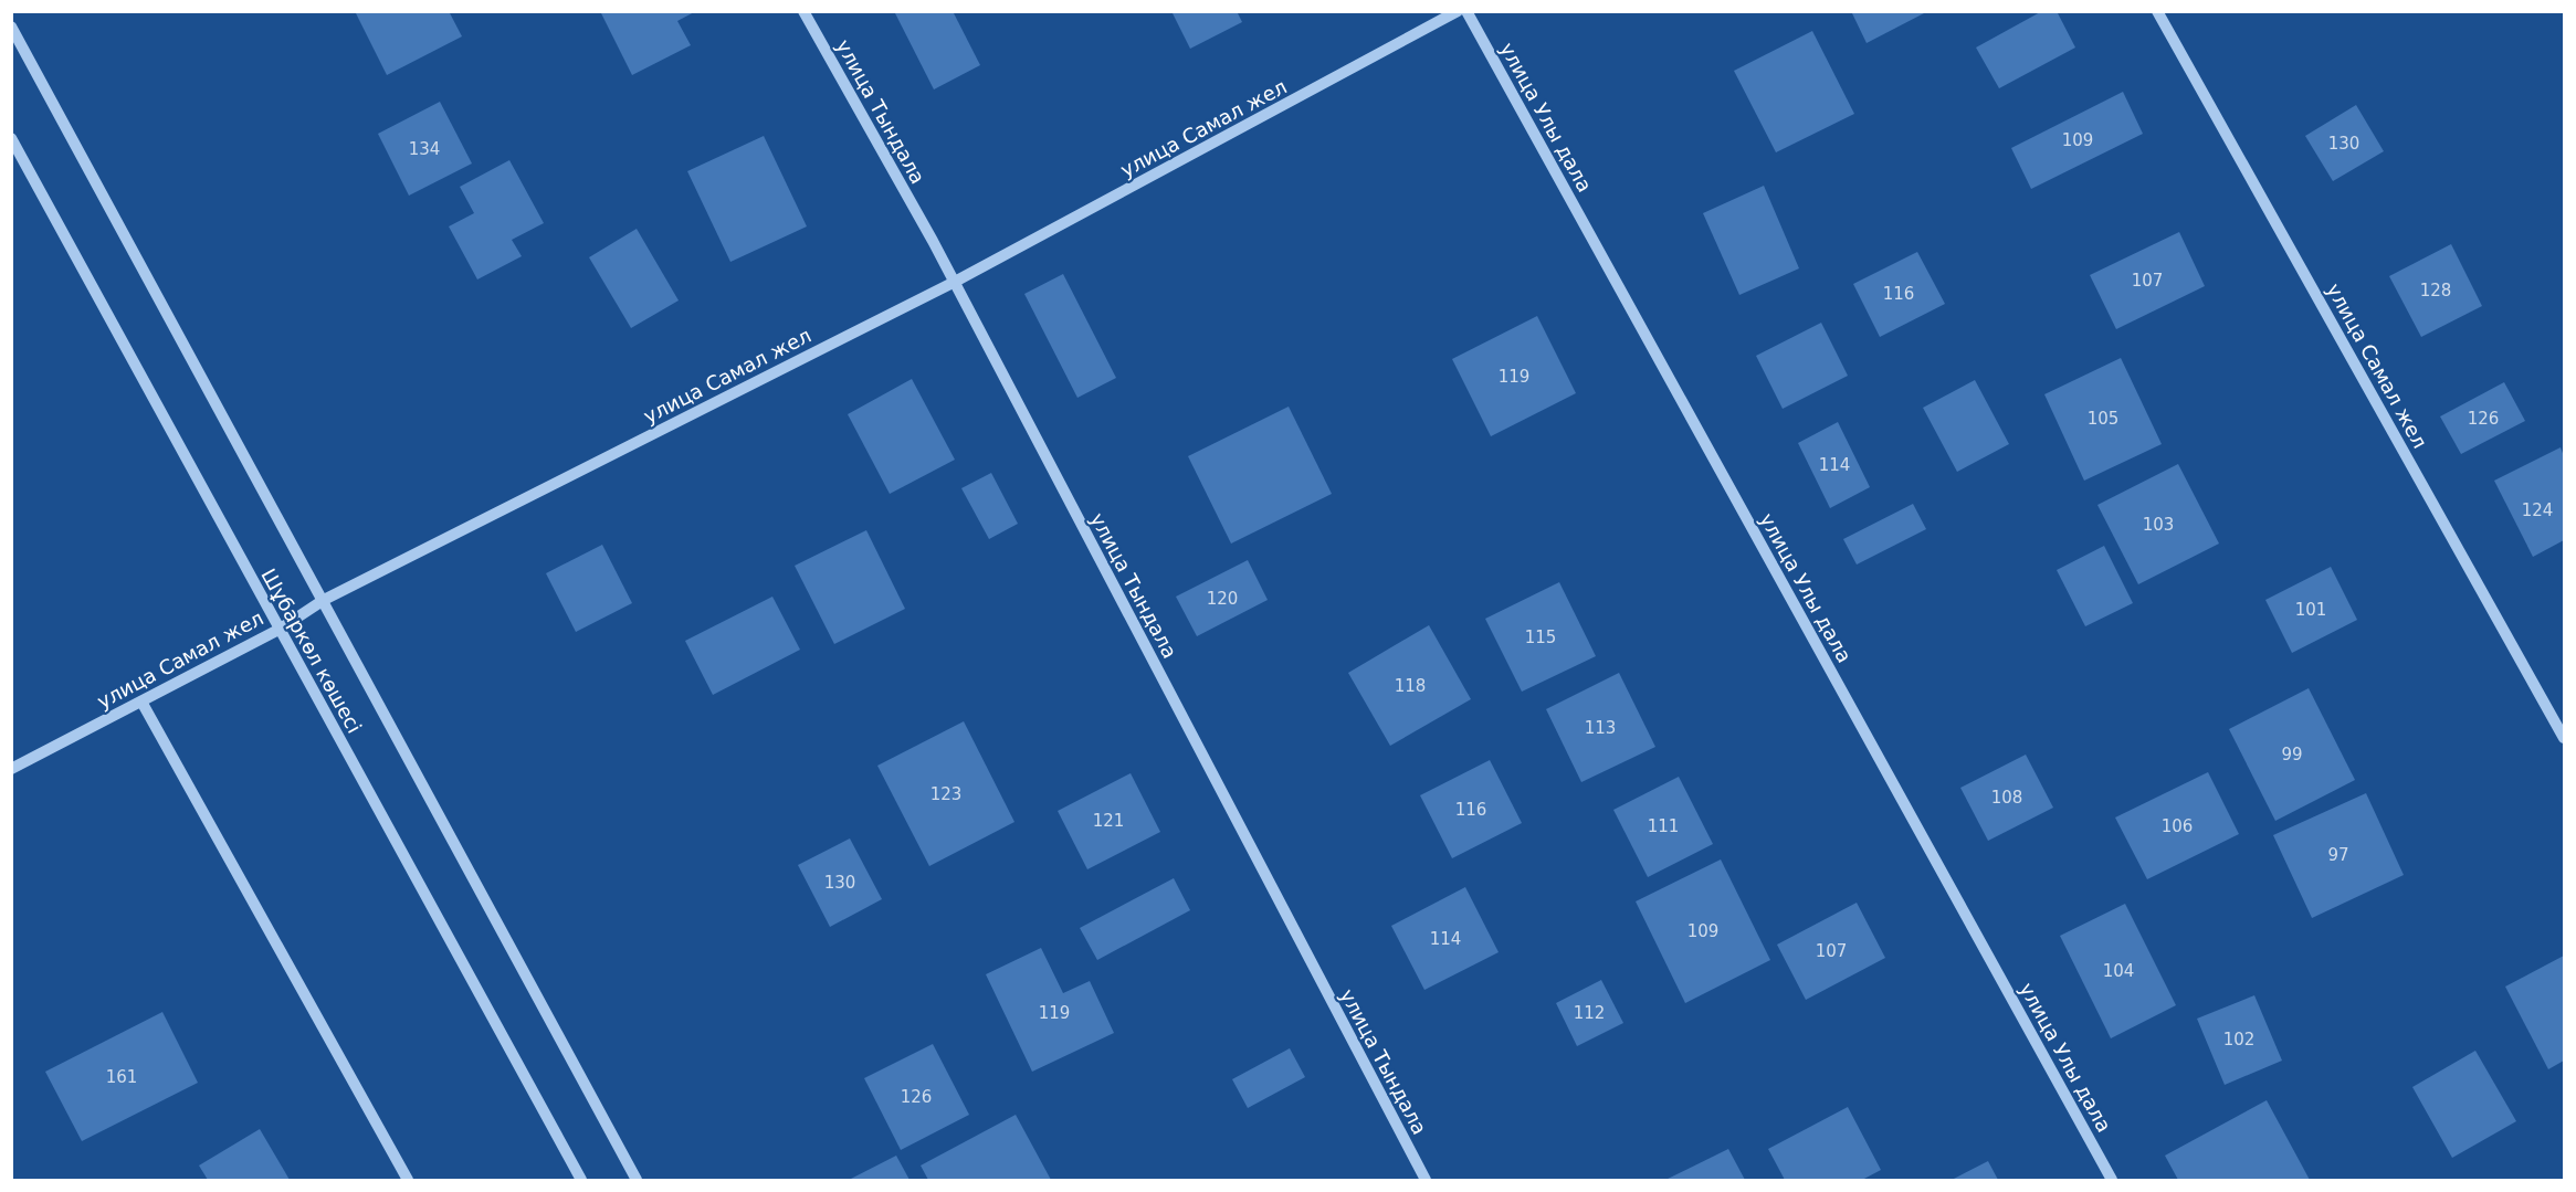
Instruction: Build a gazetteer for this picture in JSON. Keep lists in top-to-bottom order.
{
  "streets": {
    "street": [
      "улица Тындала",
      "улица Улы дала",
      "улица Самал жел",
      "Шұбаркөл көшесі"
    ]
  },
  "crossings": [
    ["улица Тындала", "улица Самал жел"],
    ["улица Самал жел", "Шұбаркөл көшесі"]
  ],
  "house_numbers": [
    "109",
    "130",
    "134",
    "107",
    "128",
    "116",
    "119",
    "105",
    "126",
    "114",
    "124",
    "103",
    "120",
    "101",
    "115",
    "118",
    "113",
    "99",
    "123",
    "108",
    "116",
    "121",
    "111",
    "106",
    "97",
    "130",
    "109",
    "114",
    "107",
    "104",
    "119",
    "112",
    "102",
    "161",
    "126"
  ]
}
